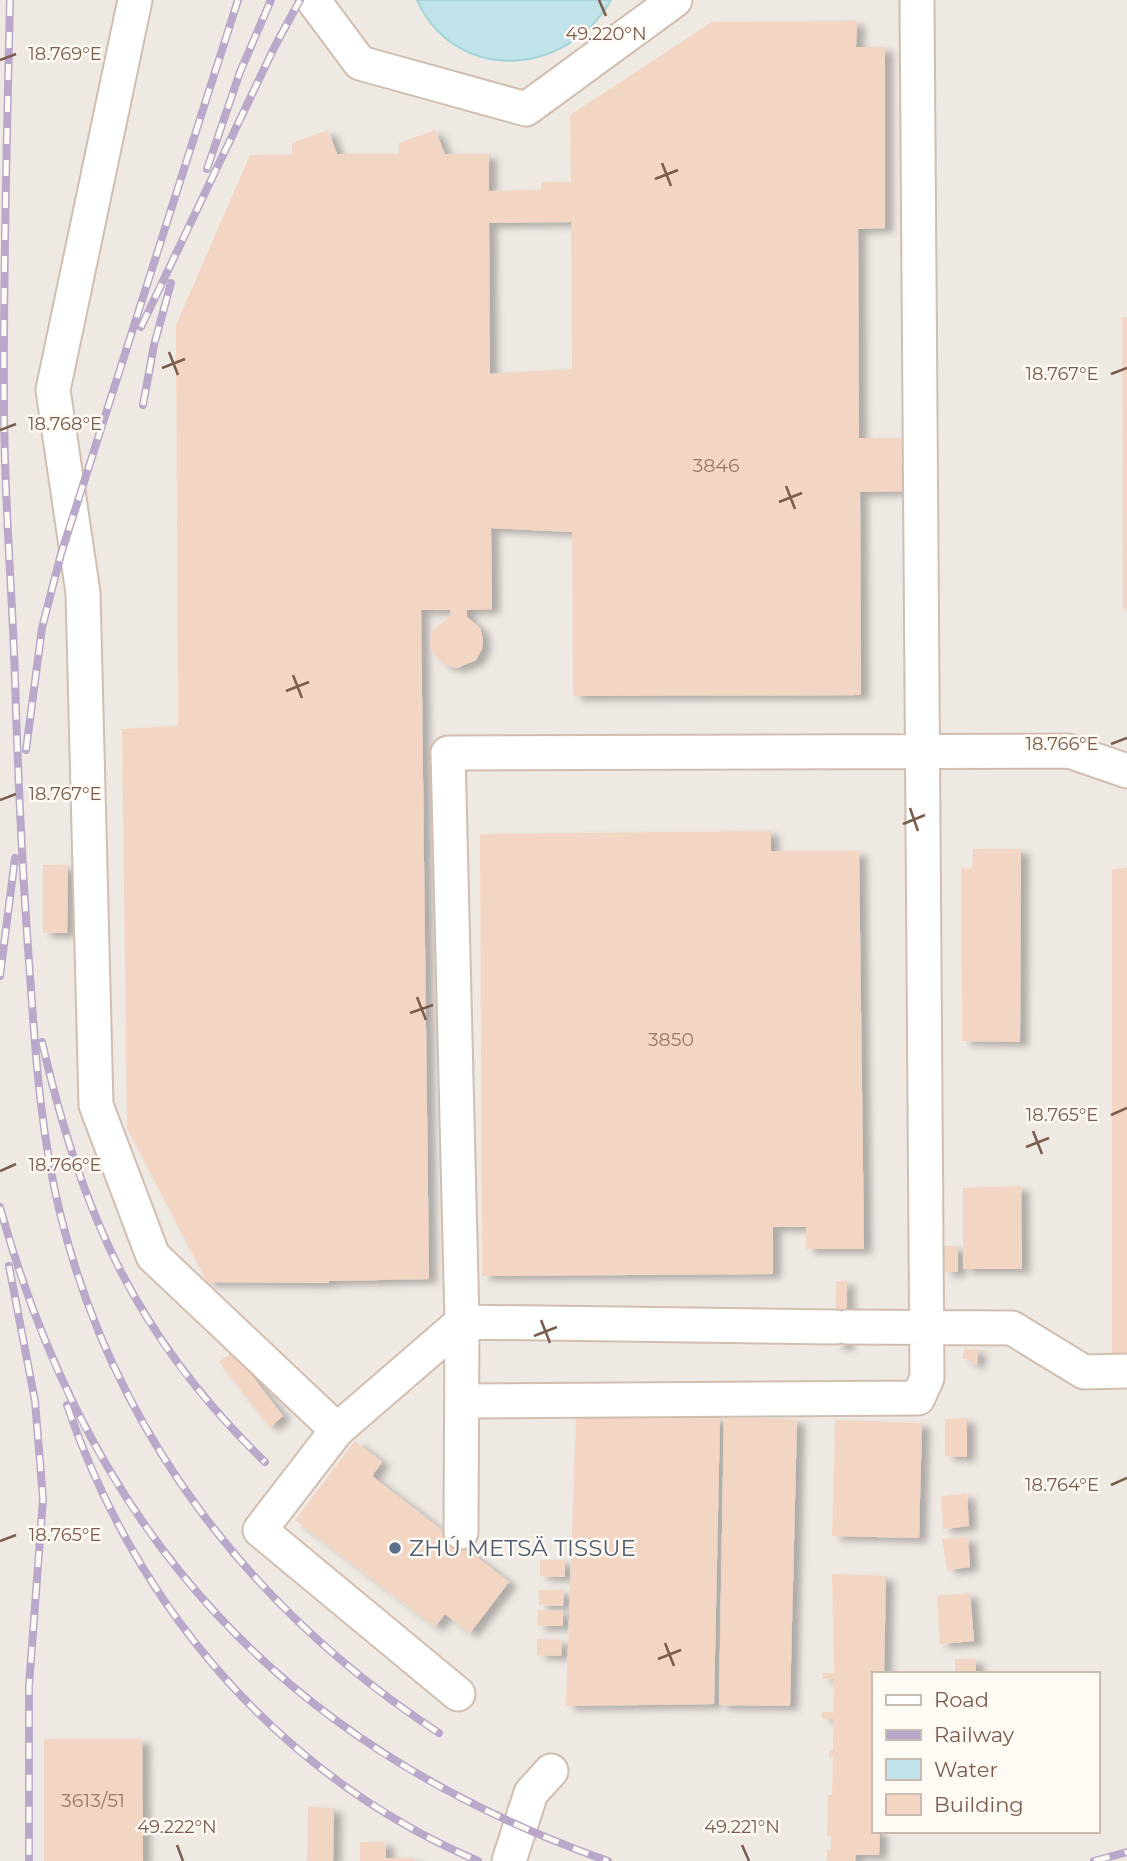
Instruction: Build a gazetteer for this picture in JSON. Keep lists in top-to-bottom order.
{
  "places": ["ZHÚ METSÄ TISSUE"],
  "house_numbers": ["3846", "3850", "3613/51"],
  "legend": [
    "Road",
    "Railway",
    "Water",
    "Building"
  ],
  "coordinates": [
    "49.220°N",
    "18.769°E",
    "18.767°E",
    "18.768°E",
    "18.766°E",
    "18.765°E",
    "18.764°E",
    "49.222°N",
    "49.221°N"
  ]
}
